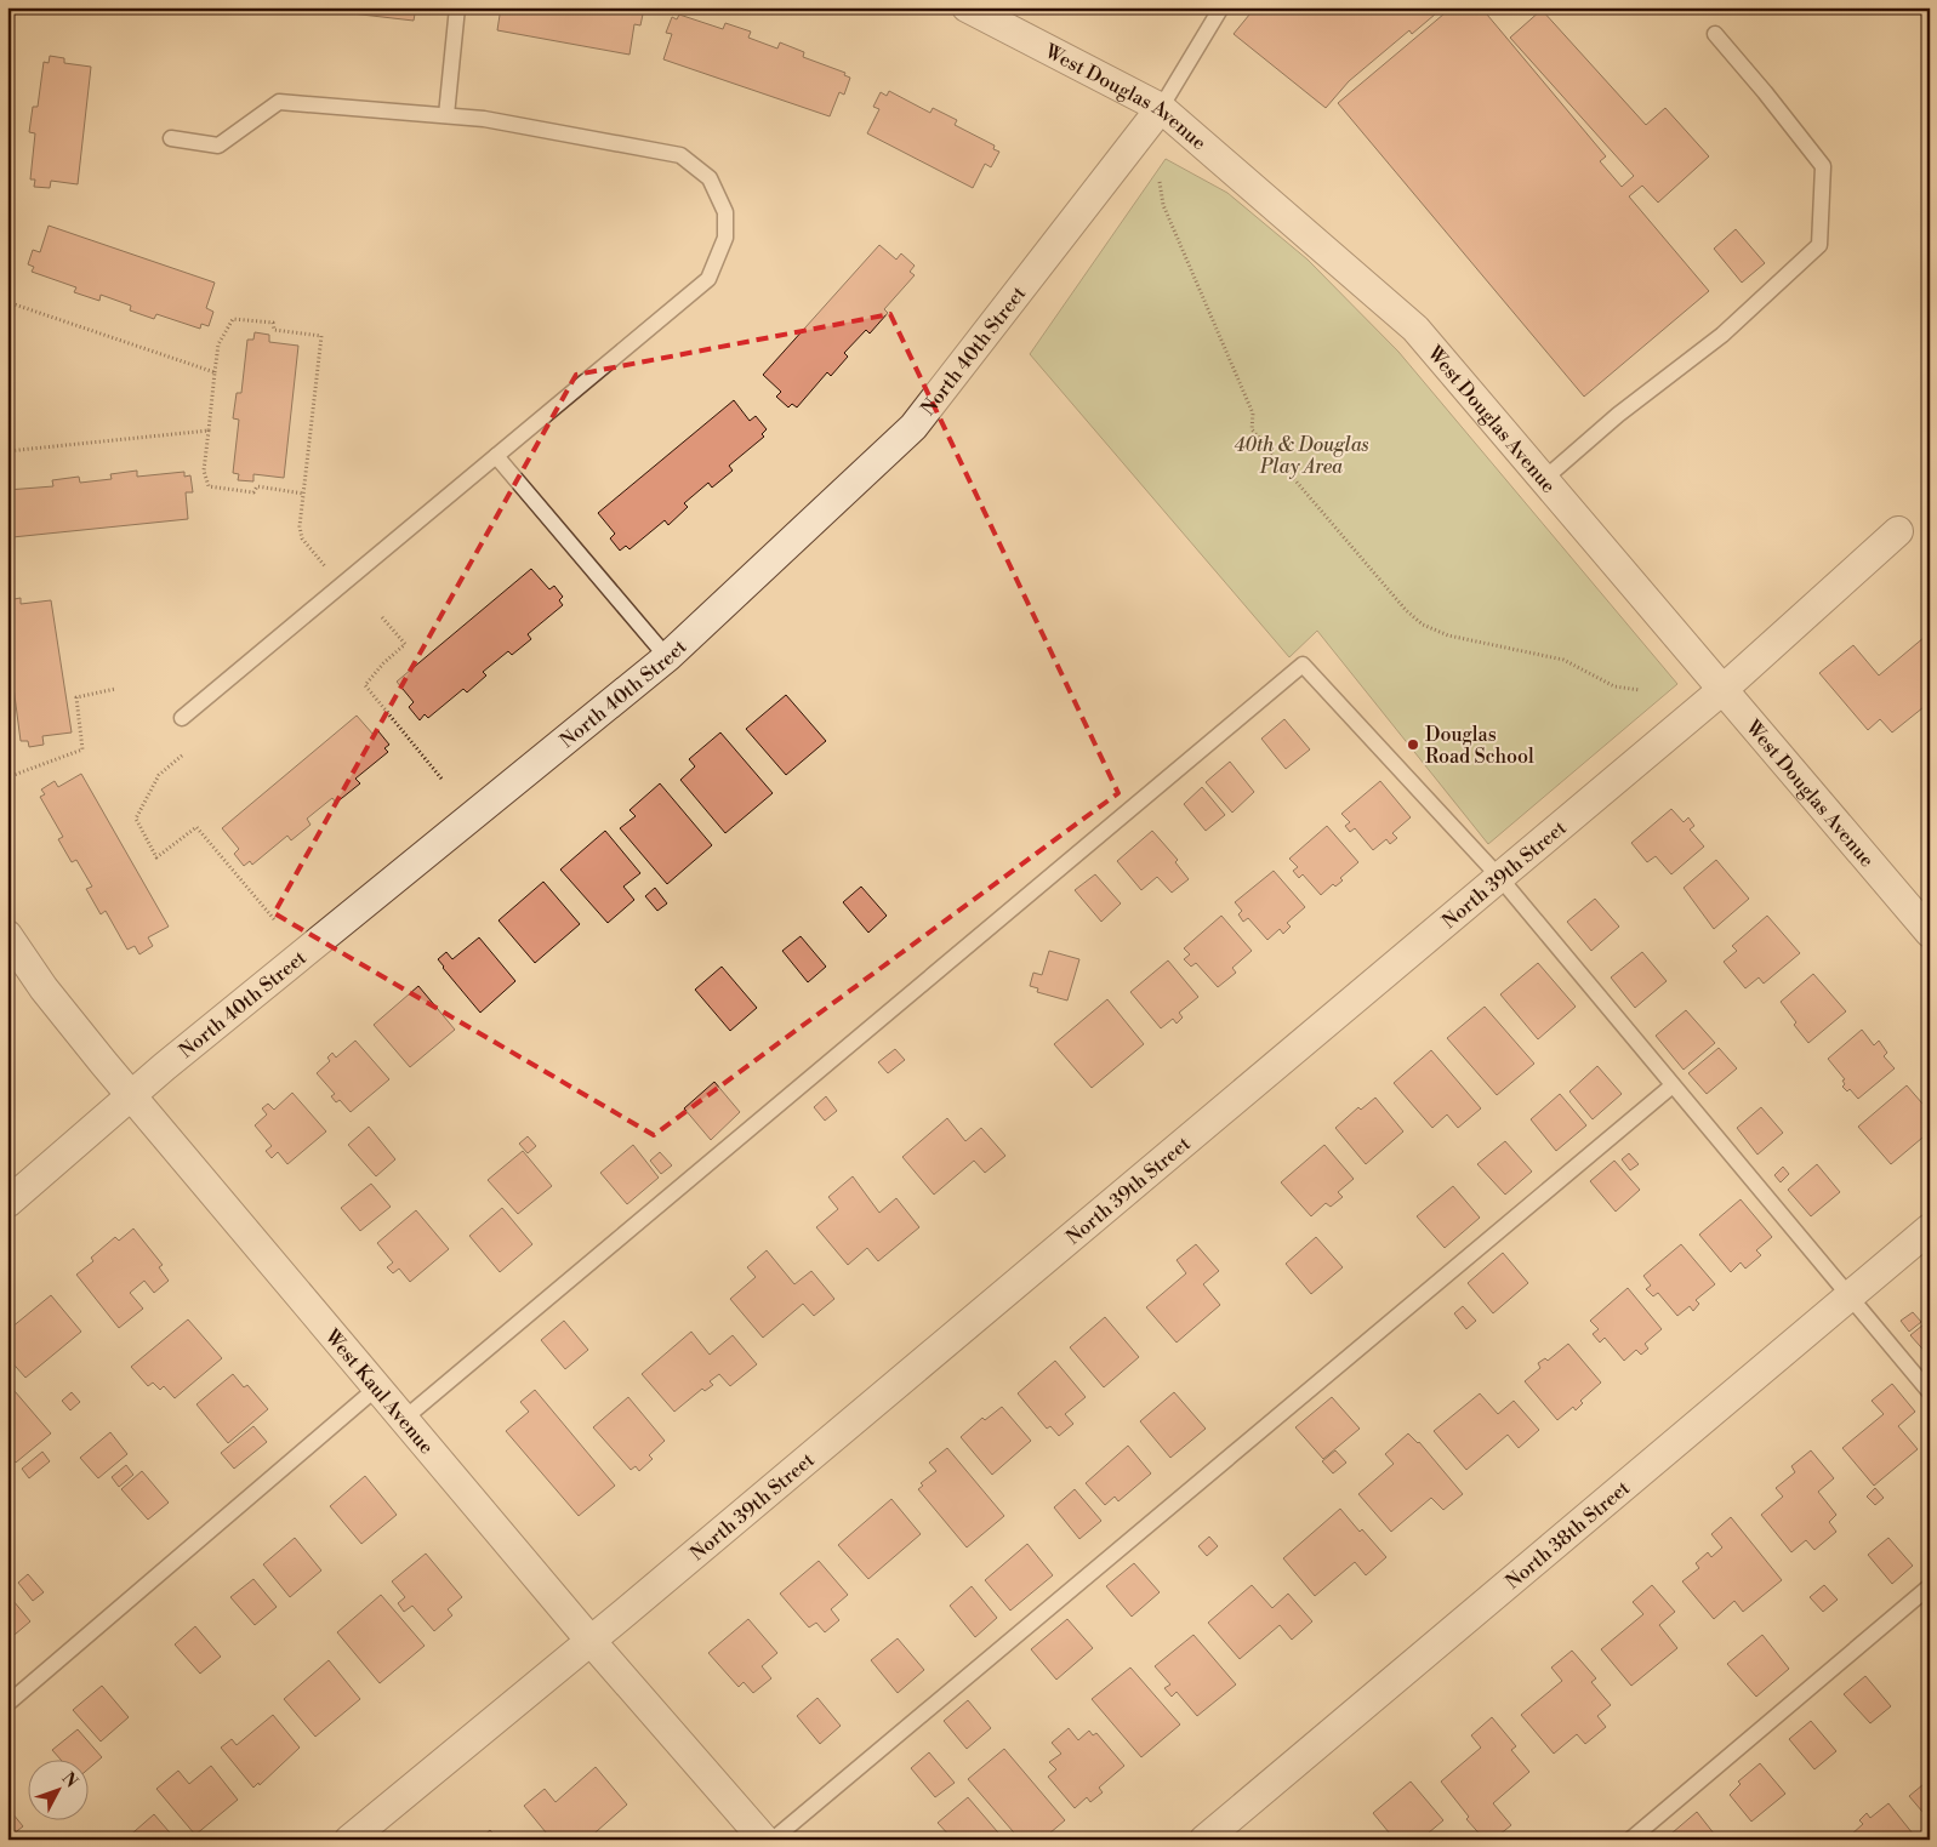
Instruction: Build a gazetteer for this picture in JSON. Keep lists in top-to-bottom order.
{
  "streets": {
    "street": [
      "West Douglas Avenue",
      "North 40th Street",
      "North 39th Street",
      "West Kaul Avenue",
      "North 38th Street"
    ]
  },
  "crossings": [
    ["West Douglas Avenue", "North 40th Street"],
    ["West Douglas Avenue", "North 39th Street"],
    ["North 40th Street", "West Kaul Avenue"],
    ["North 39th Street", "West Kaul Avenue"]
  ],
  "parks": ["40th & Douglas Play Area"],
  "places": ["Douglas Road School"],
  "north": "top right"
}
